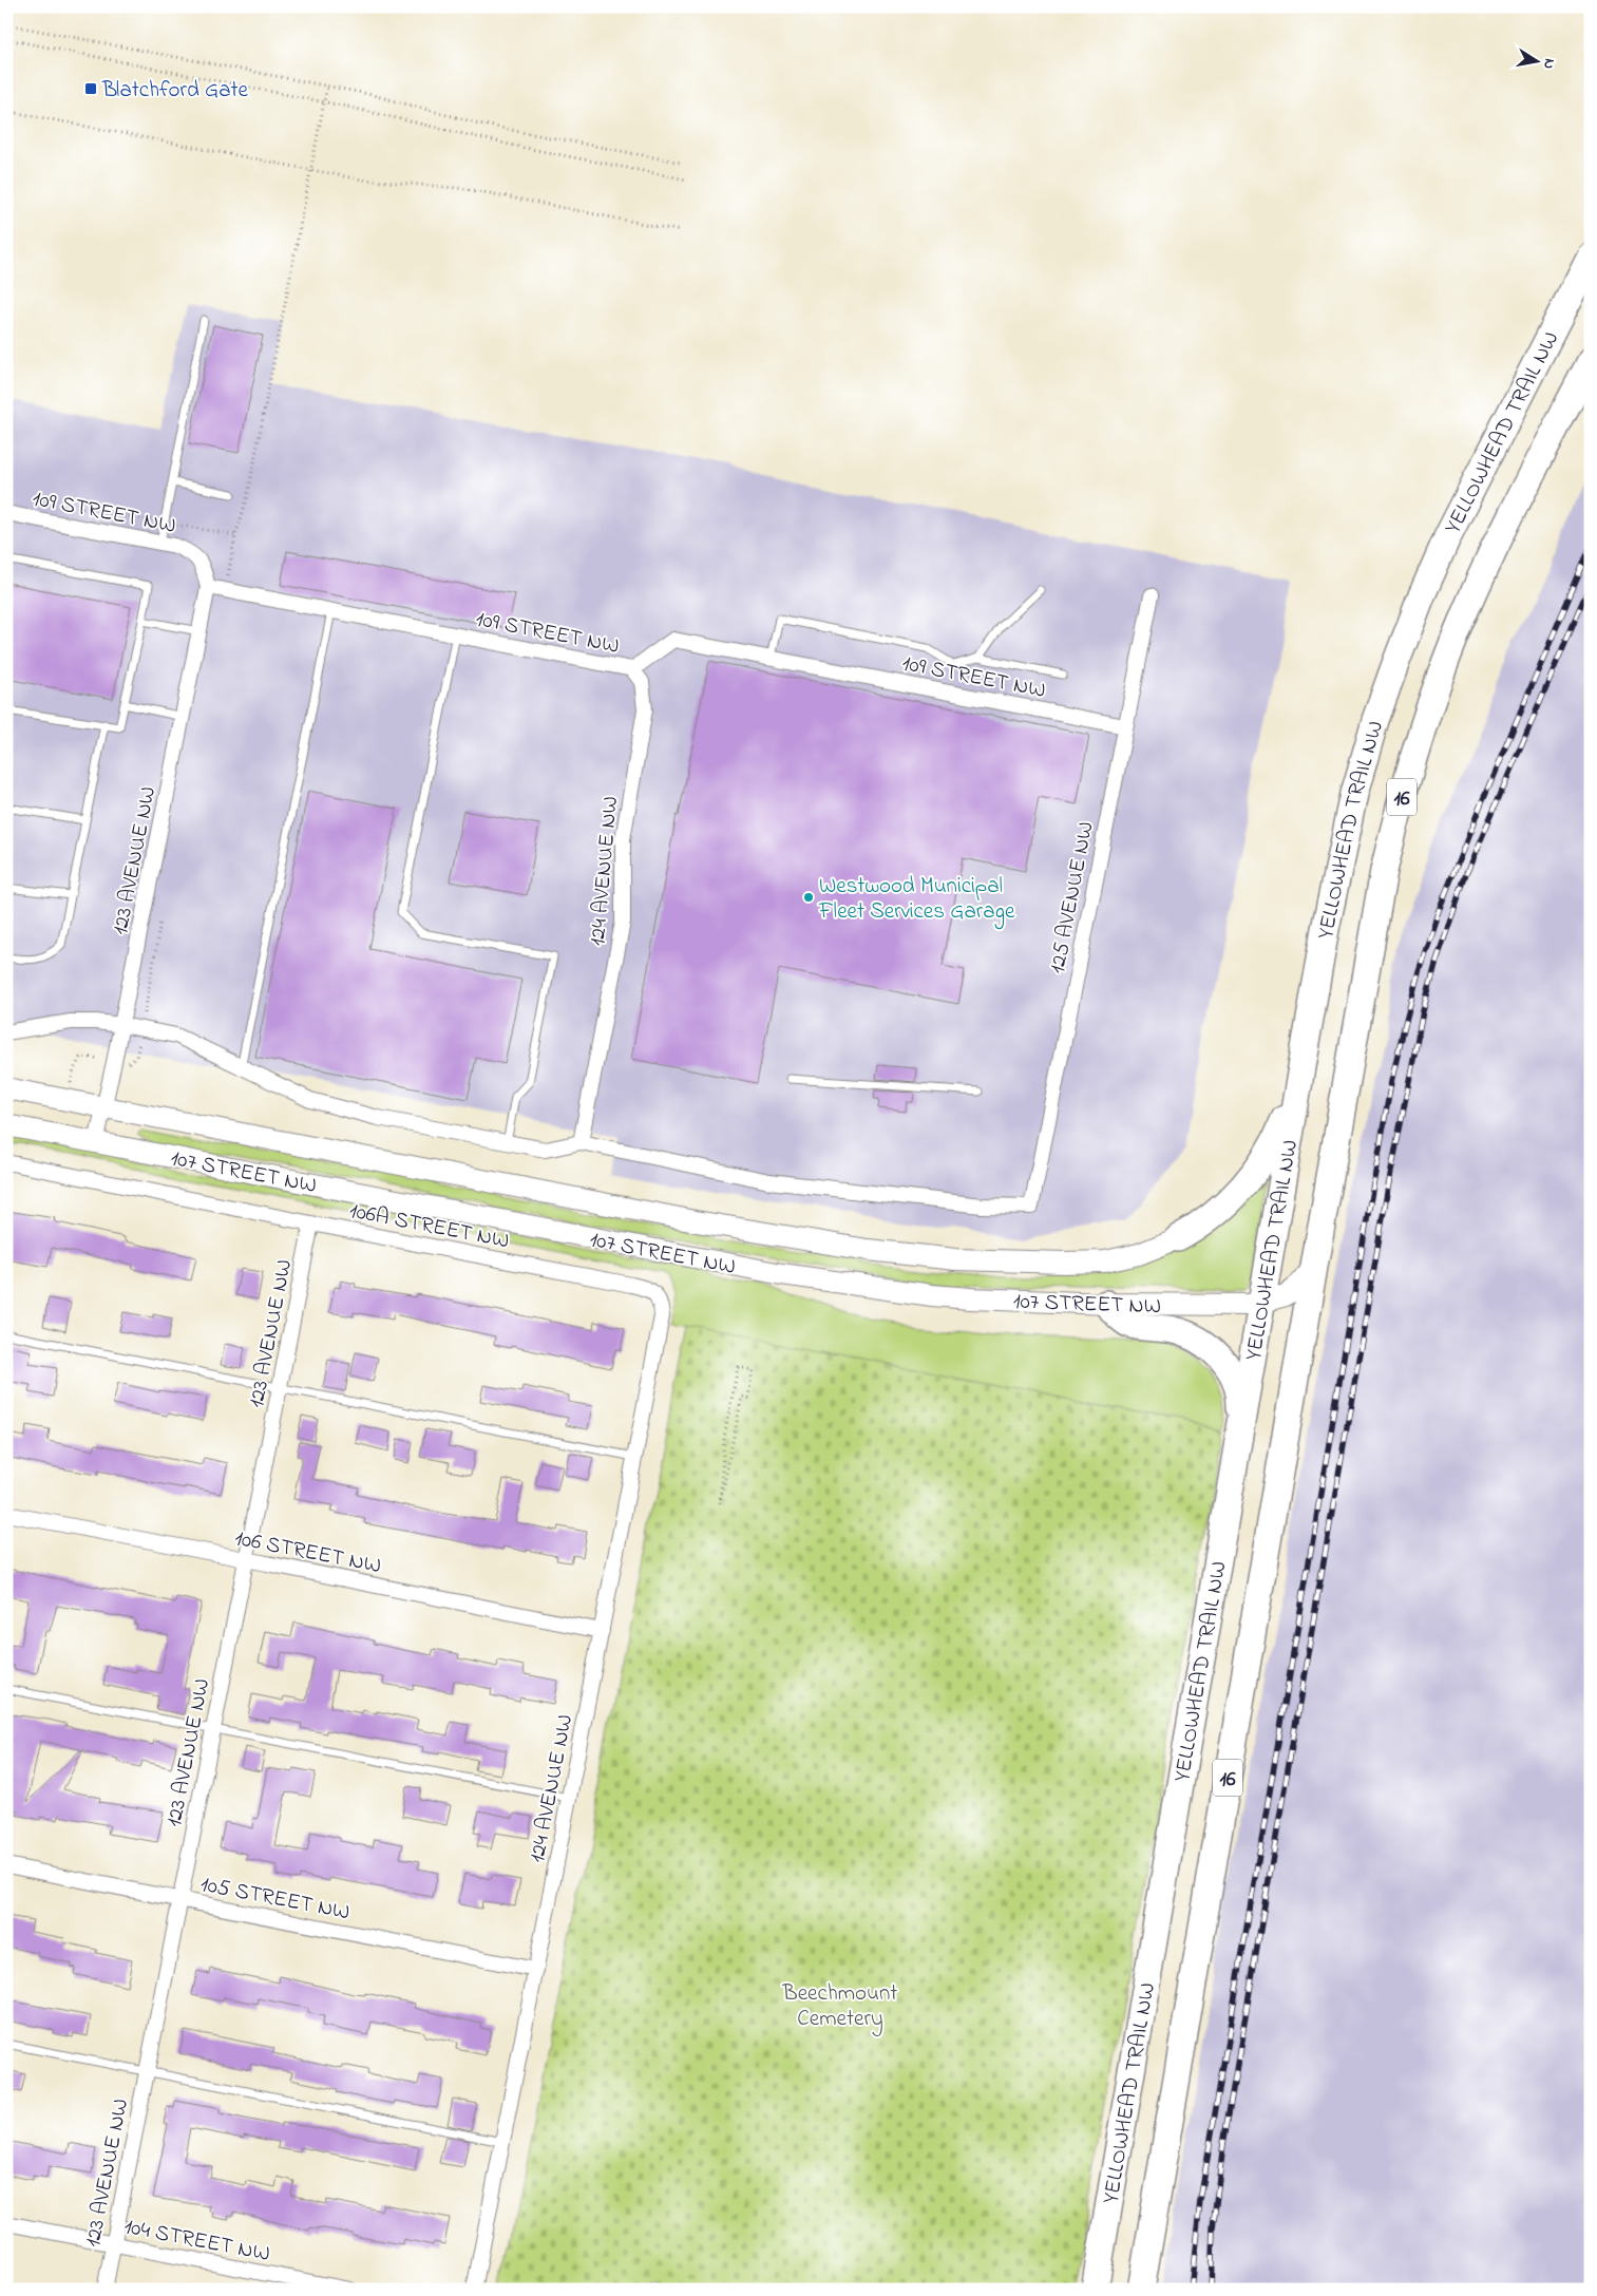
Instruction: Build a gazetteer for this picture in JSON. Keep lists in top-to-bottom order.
{
  "streets": {
    "highway": ["YELLOWHEAD TRAIL NW", "16"],
    "main road": ["107 STREET NW"],
    "street": [
      "109 STREET NW",
      "123 AVENUE NW",
      "124 AVENUE NW",
      "125 AVENUE NW",
      "106A STREET NW",
      "106 STREET NW",
      "105 STREET NW",
      "104 STREET NW"
    ]
  },
  "crossings": [
    ["YELLOWHEAD TRAIL NW", "107 STREET NW"],
    ["109 STREET NW", "123 AVENUE NW"],
    ["109 STREET NW", "124 AVENUE NW"],
    ["109 STREET NW", "125 AVENUE NW"],
    ["123 AVENUE NW", "107 STREET NW"],
    ["123 AVENUE NW", "106A STREET NW"],
    ["123 AVENUE NW", "106 STREET NW"],
    ["123 AVENUE NW", "105 STREET NW"],
    ["123 AVENUE NW", "104 STREET NW"],
    ["124 AVENUE NW", "125 AVENUE NW"],
    ["124 AVENUE NW", "106A STREET NW"],
    ["124 AVENUE NW", "106 STREET NW"],
    ["124 AVENUE NW", "105 STREET NW"]
  ],
  "parks": ["Beechmount Cemetery"],
  "places": {
    "transit": ["Blatchford Gate"],
    "other": ["Westwood Municipal Fleet Services Garage"]
  },
  "north": "right"
}
